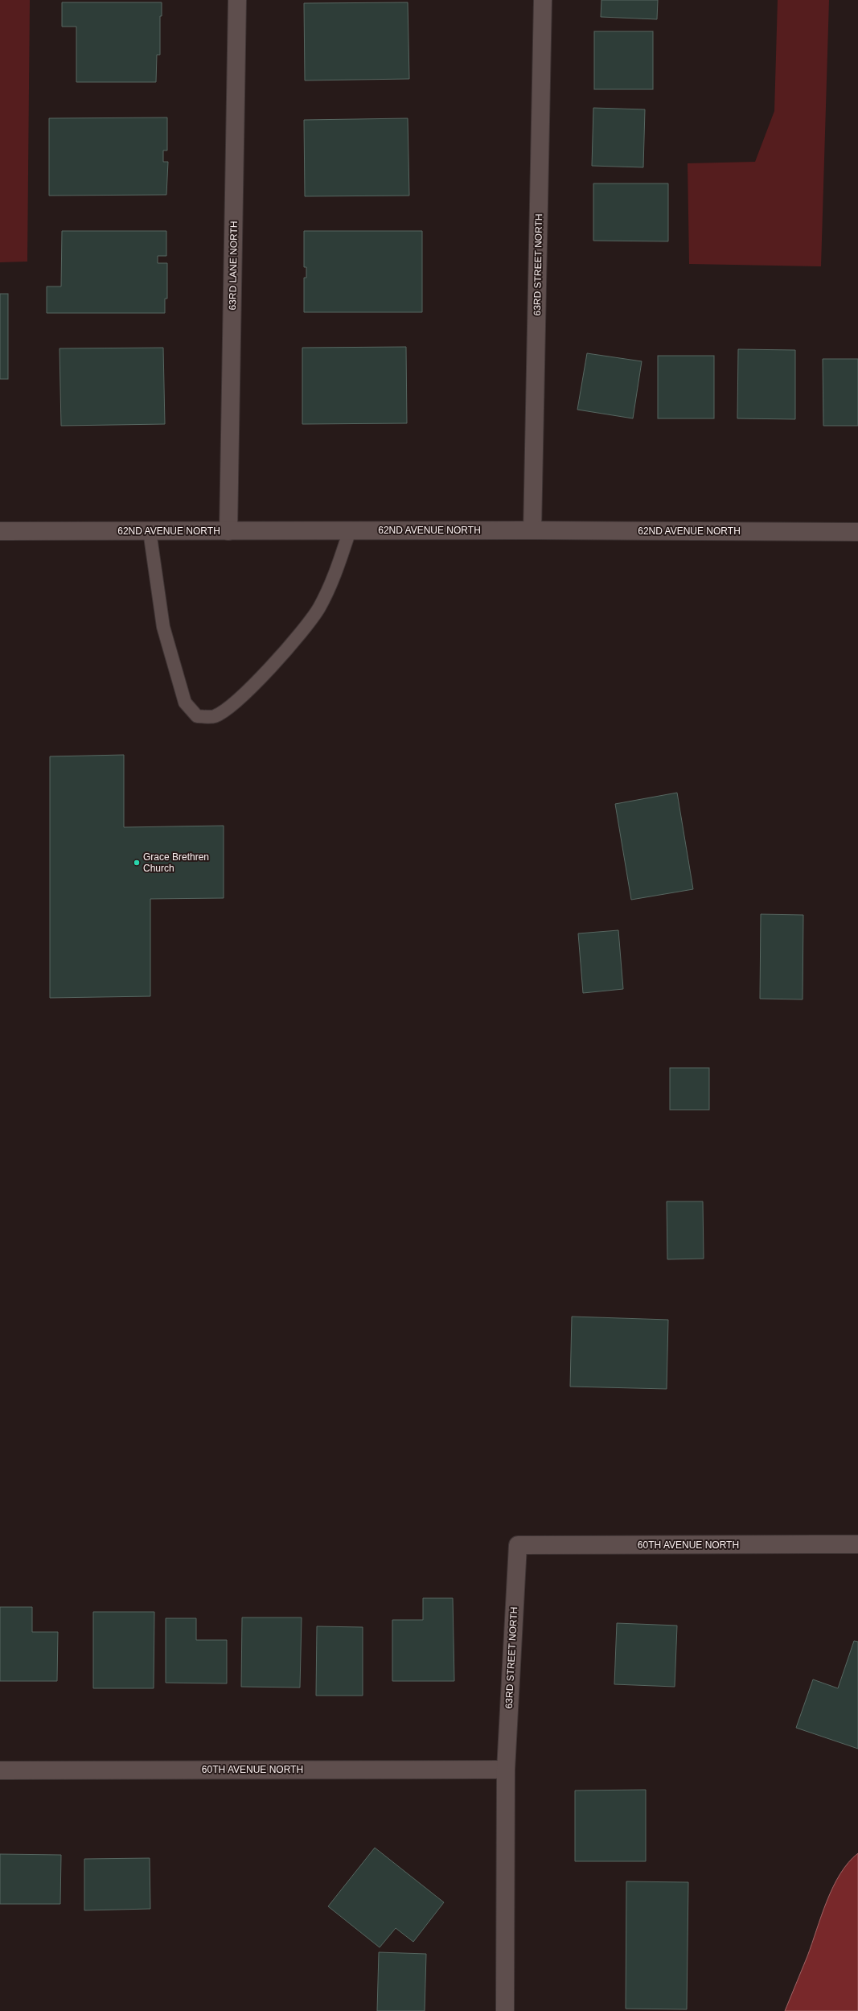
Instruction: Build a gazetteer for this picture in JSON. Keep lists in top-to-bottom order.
{
  "streets": {
    "street": [
      "63RD STREET NORTH",
      "63RD LANE NORTH",
      "62ND AVENUE NORTH",
      "60TH AVENUE NORTH"
    ]
  },
  "crossings": [
    ["63RD STREET NORTH", "62ND AVENUE NORTH"],
    ["63RD STREET NORTH", "60TH AVENUE NORTH"],
    ["63RD LANE NORTH", "62ND AVENUE NORTH"]
  ],
  "places": ["Grace Brethren Church"]
}
